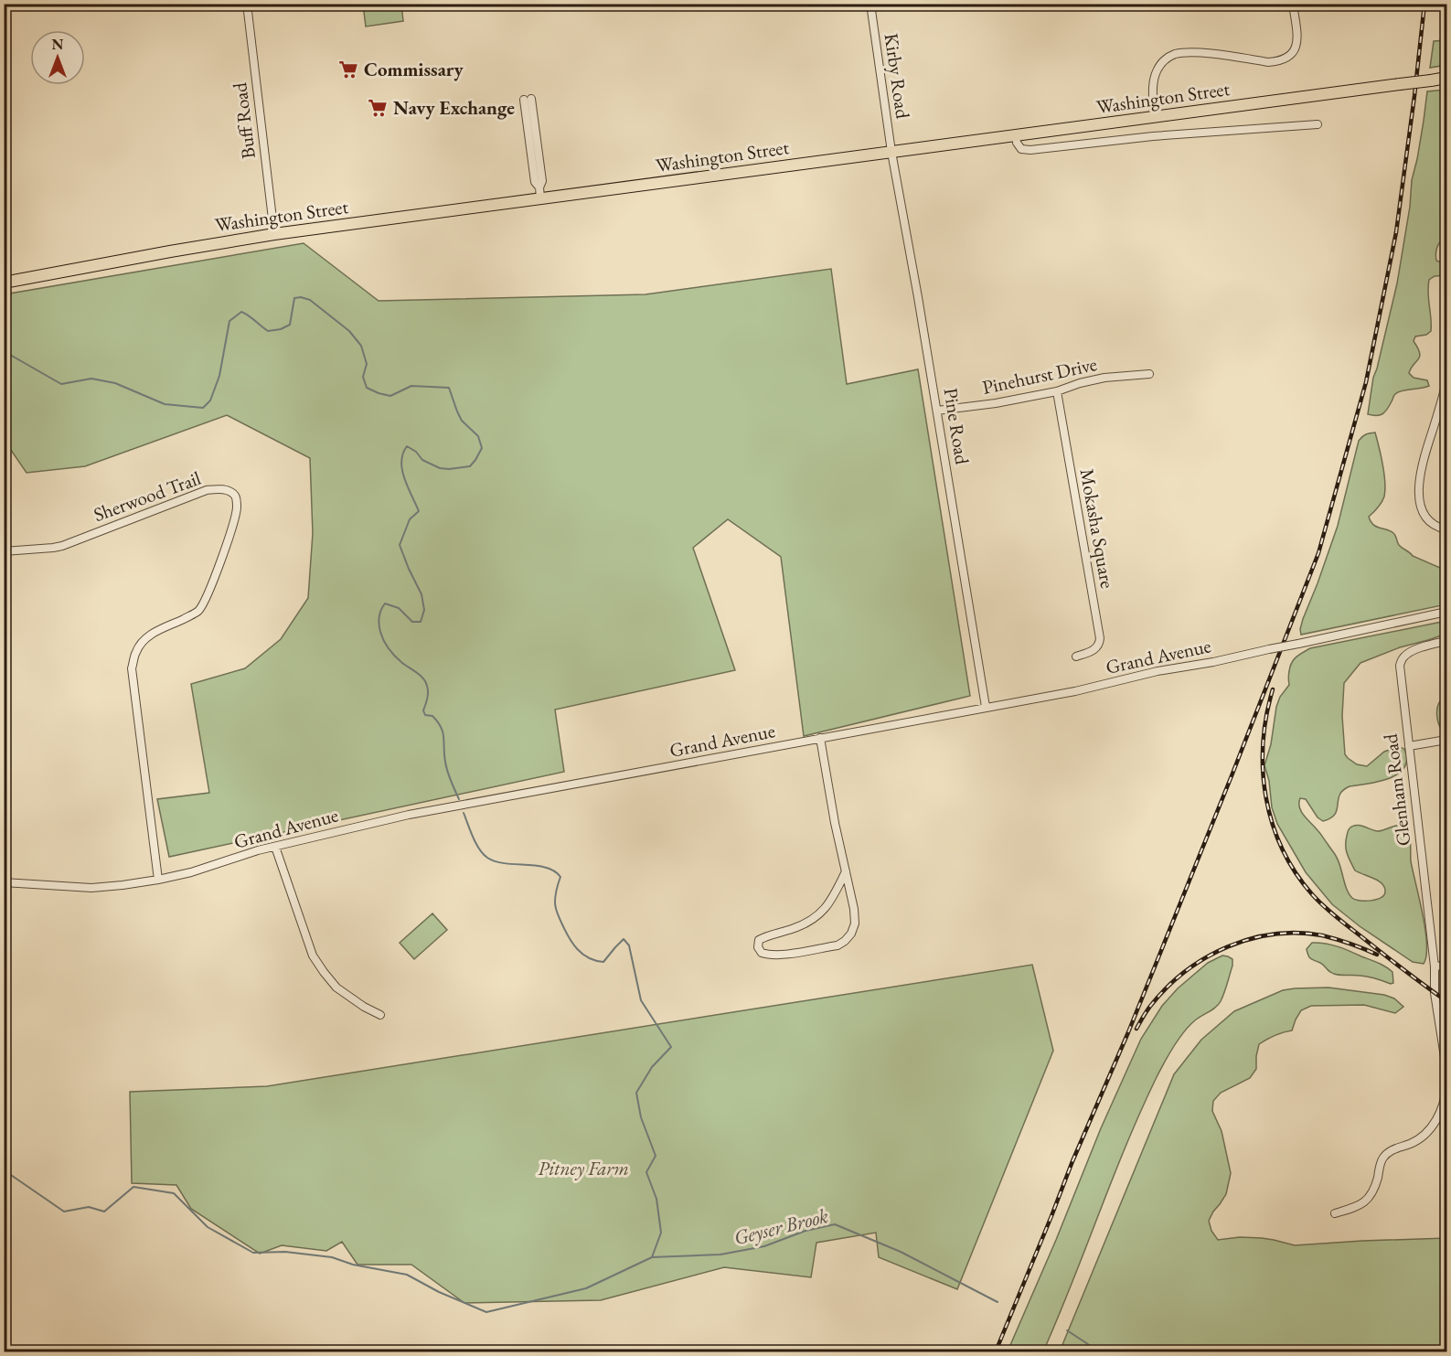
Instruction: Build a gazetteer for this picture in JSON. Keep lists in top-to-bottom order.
{
  "streets": {
    "highway": ["Washington Street"],
    "street": [
      "Kirby Road",
      "Buff Road",
      "Pinehurst Drive",
      "Pine Road",
      "Sherwood Trail",
      "Mokasha Square",
      "Grand Avenue",
      "Glenham Road"
    ]
  },
  "crossings": [
    ["Kirby Road", "Washington Street"],
    ["Kirby Road", "Pine Road"],
    ["Washington Street", "Buff Road"],
    ["Washington Street", "Pine Road"],
    ["Pinehurst Drive", "Pine Road"],
    ["Pinehurst Drive", "Mokasha Square"],
    ["Pine Road", "Grand Avenue"],
    ["Sherwood Trail", "Grand Avenue"]
  ],
  "water": ["Geyser Brook"],
  "parks": ["Pitney Farm"],
  "places": {
    "supermarket": ["Commissary", "Navy Exchange"]
  },
  "north": "top"
}
